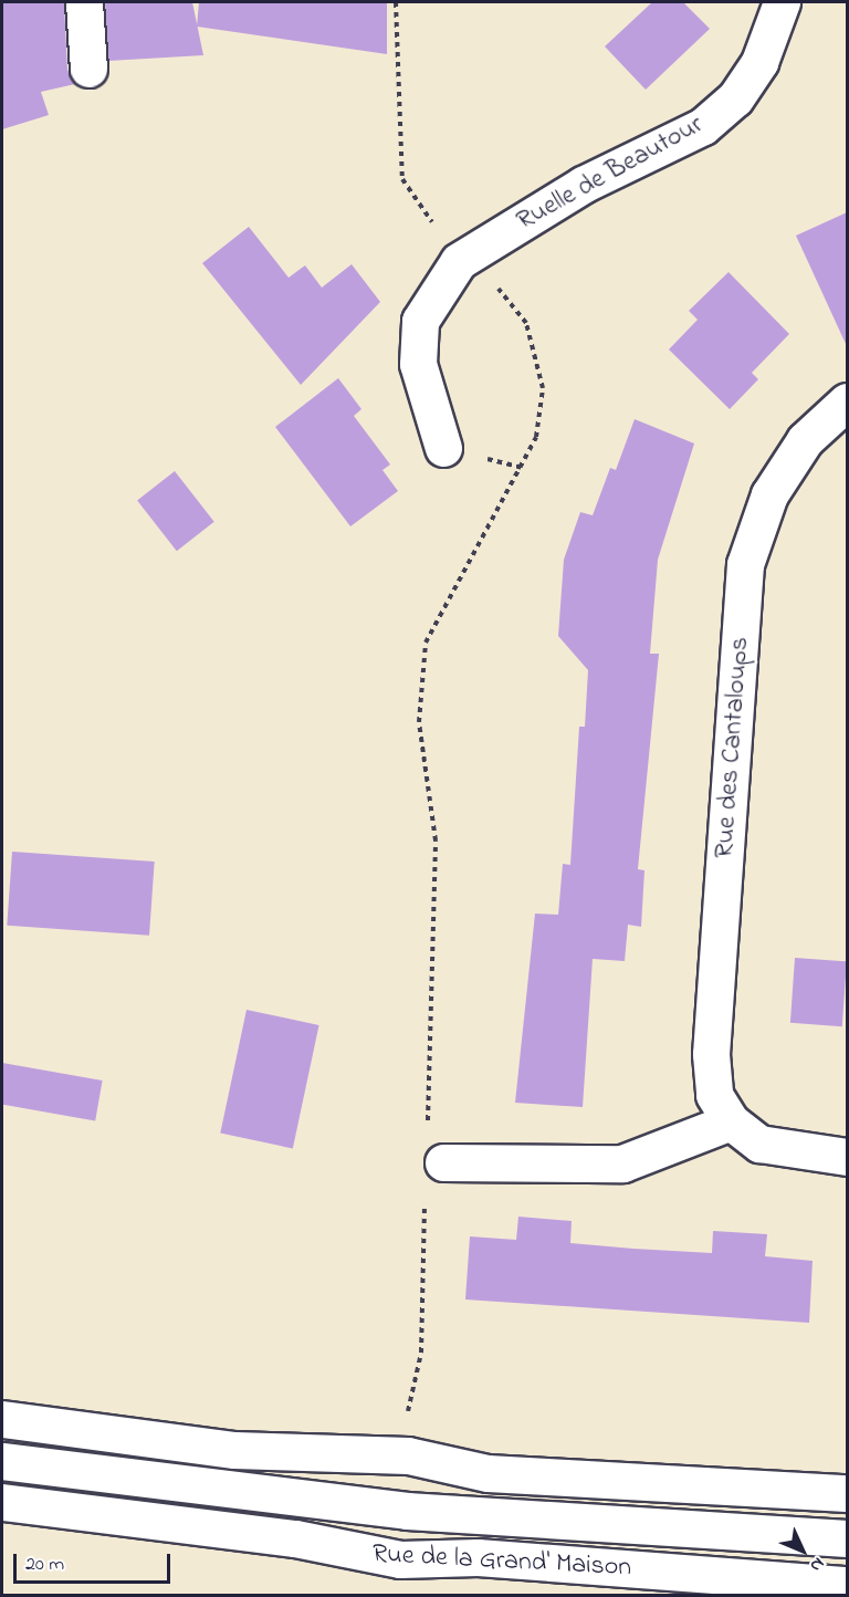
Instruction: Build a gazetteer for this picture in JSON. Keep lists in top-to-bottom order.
{
  "streets": {
    "main road": ["Ruelle de Beautour", "Rue des Cantaloups", "Rue de la Grand' Maison"]
  },
  "scale_bar": "20 m",
  "north": "bottom right"
}
